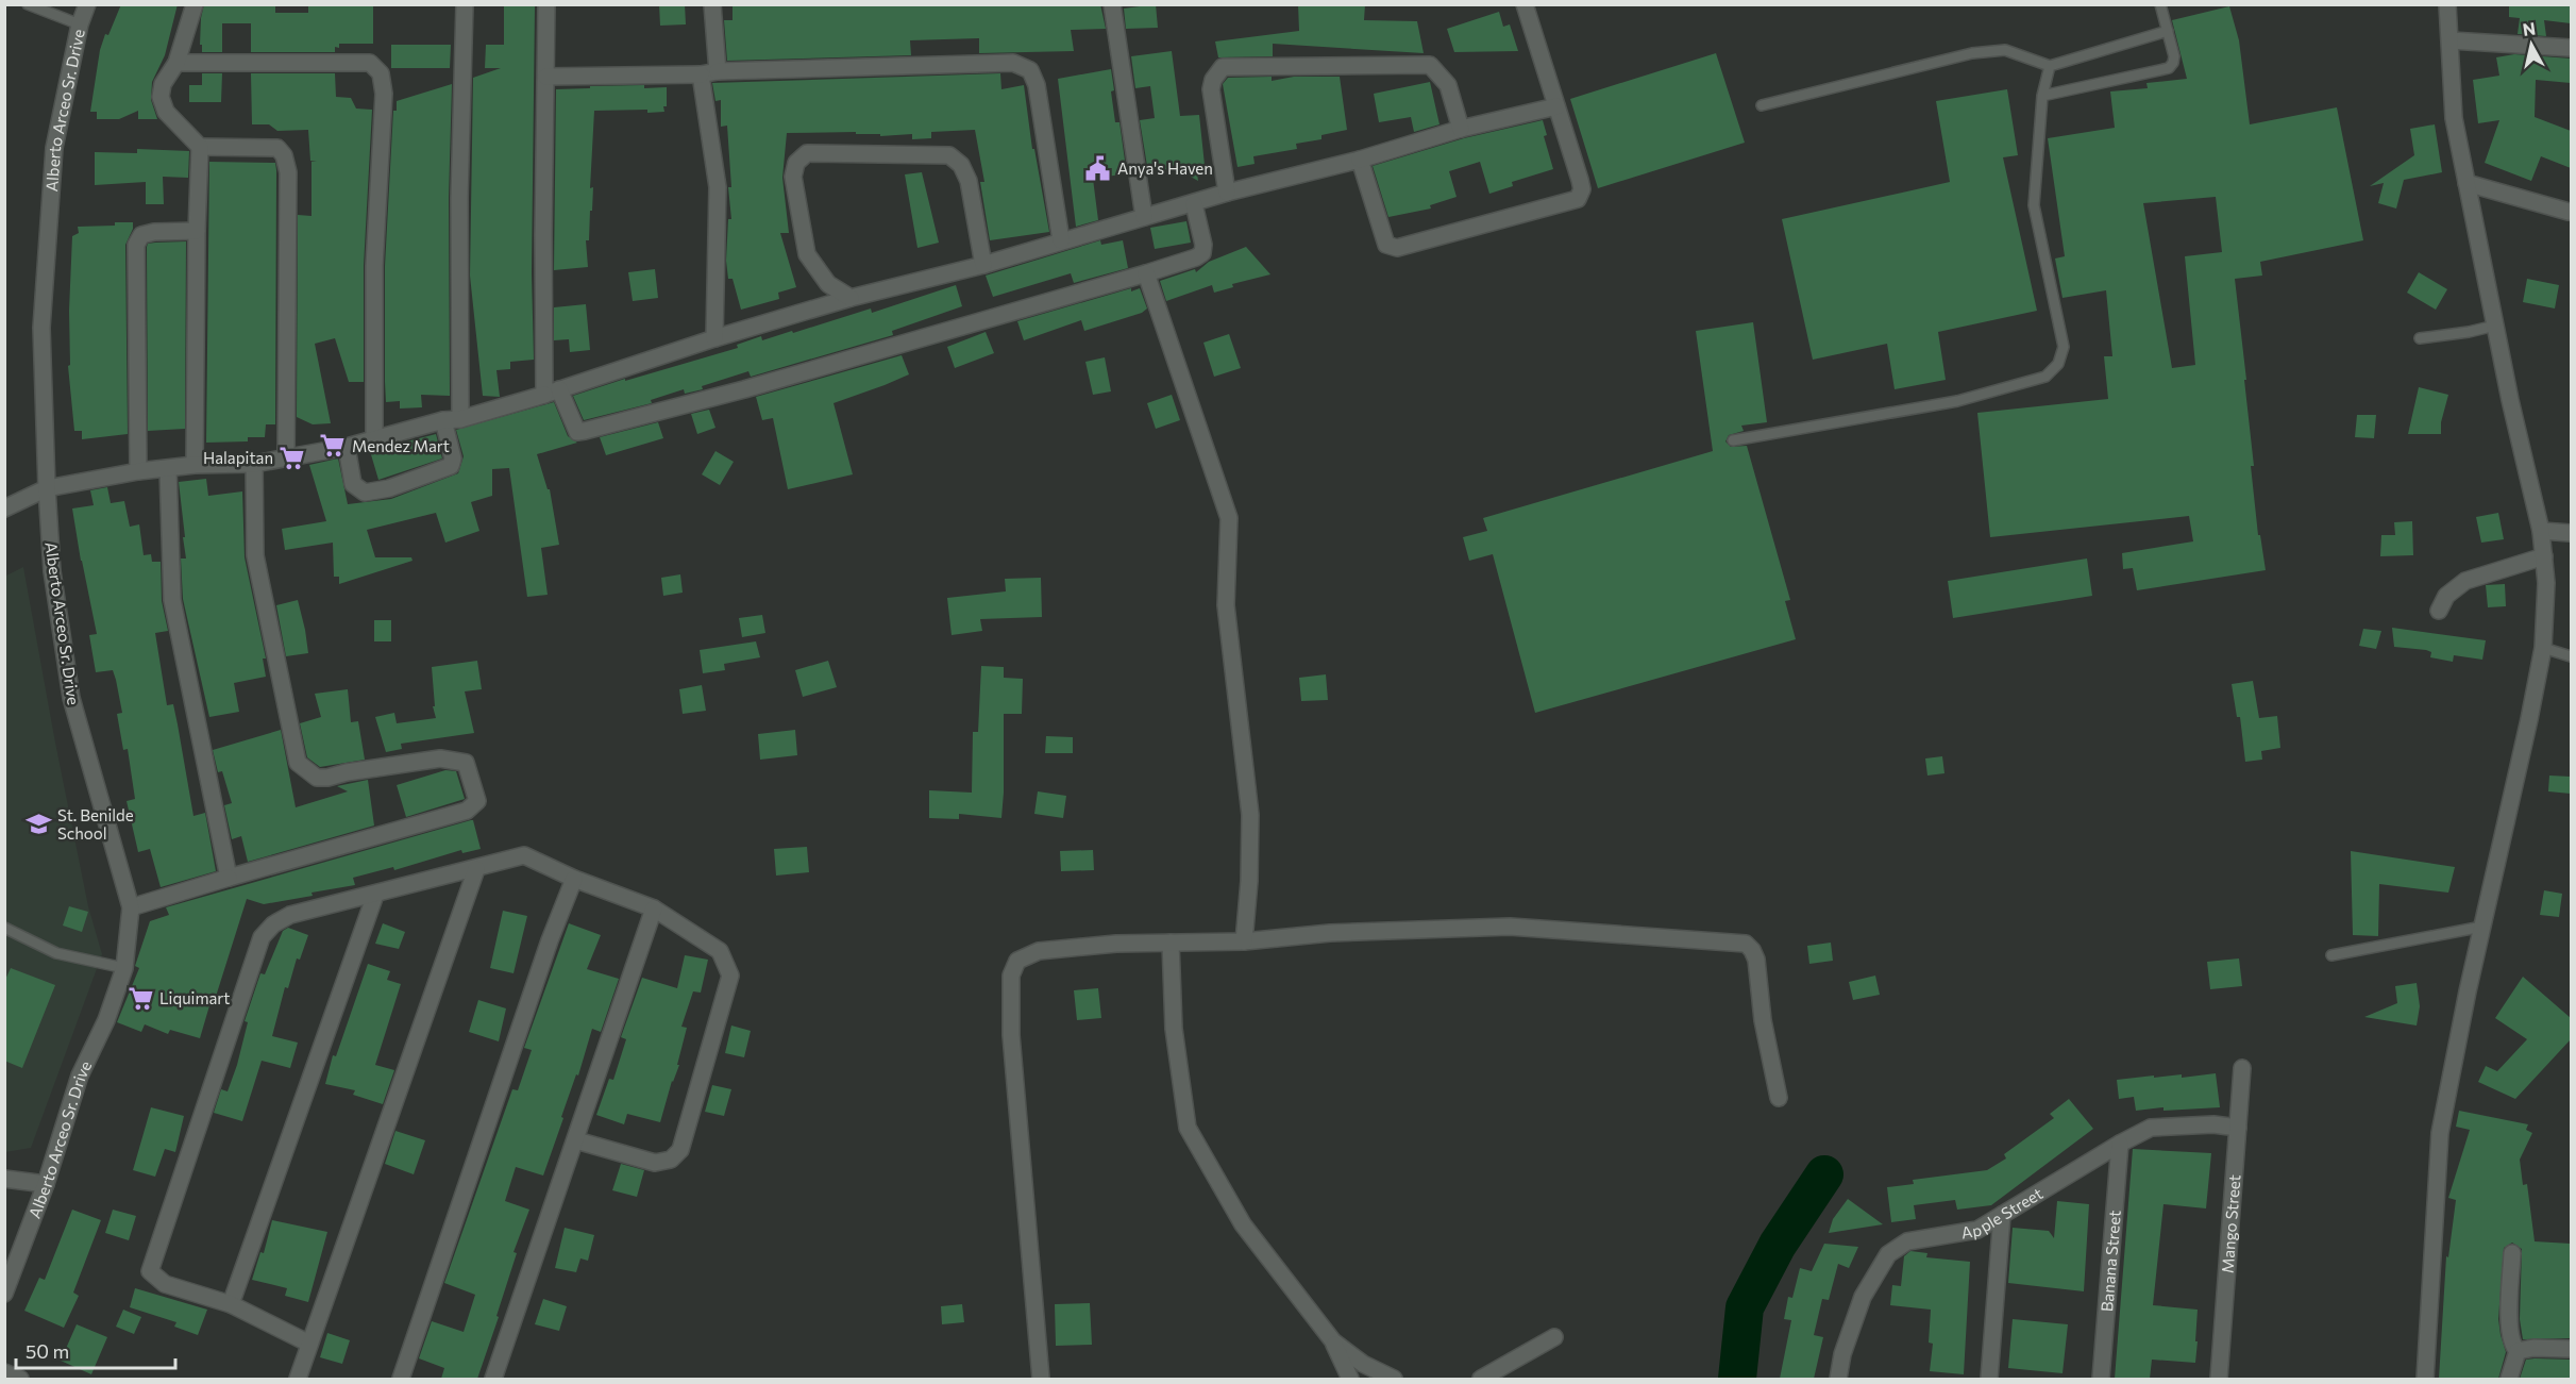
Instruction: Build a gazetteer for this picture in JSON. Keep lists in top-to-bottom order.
{
  "streets": {
    "street": [
      "Alberto Arceo Sr. Drive",
      "Apple Street",
      "Mango Street",
      "Banana Street"
    ]
  },
  "crossings": [
    ["Apple Street", "Mango Street"],
    ["Apple Street", "Banana Street"]
  ],
  "places": {
    "public building": ["Anya's Haven"],
    "supermarket": ["Mendez Mart", "Halapitan", "Liquimart"],
    "school or university": ["St. Benilde School"]
  },
  "scale_bar": "50 m",
  "north": "top"
}
